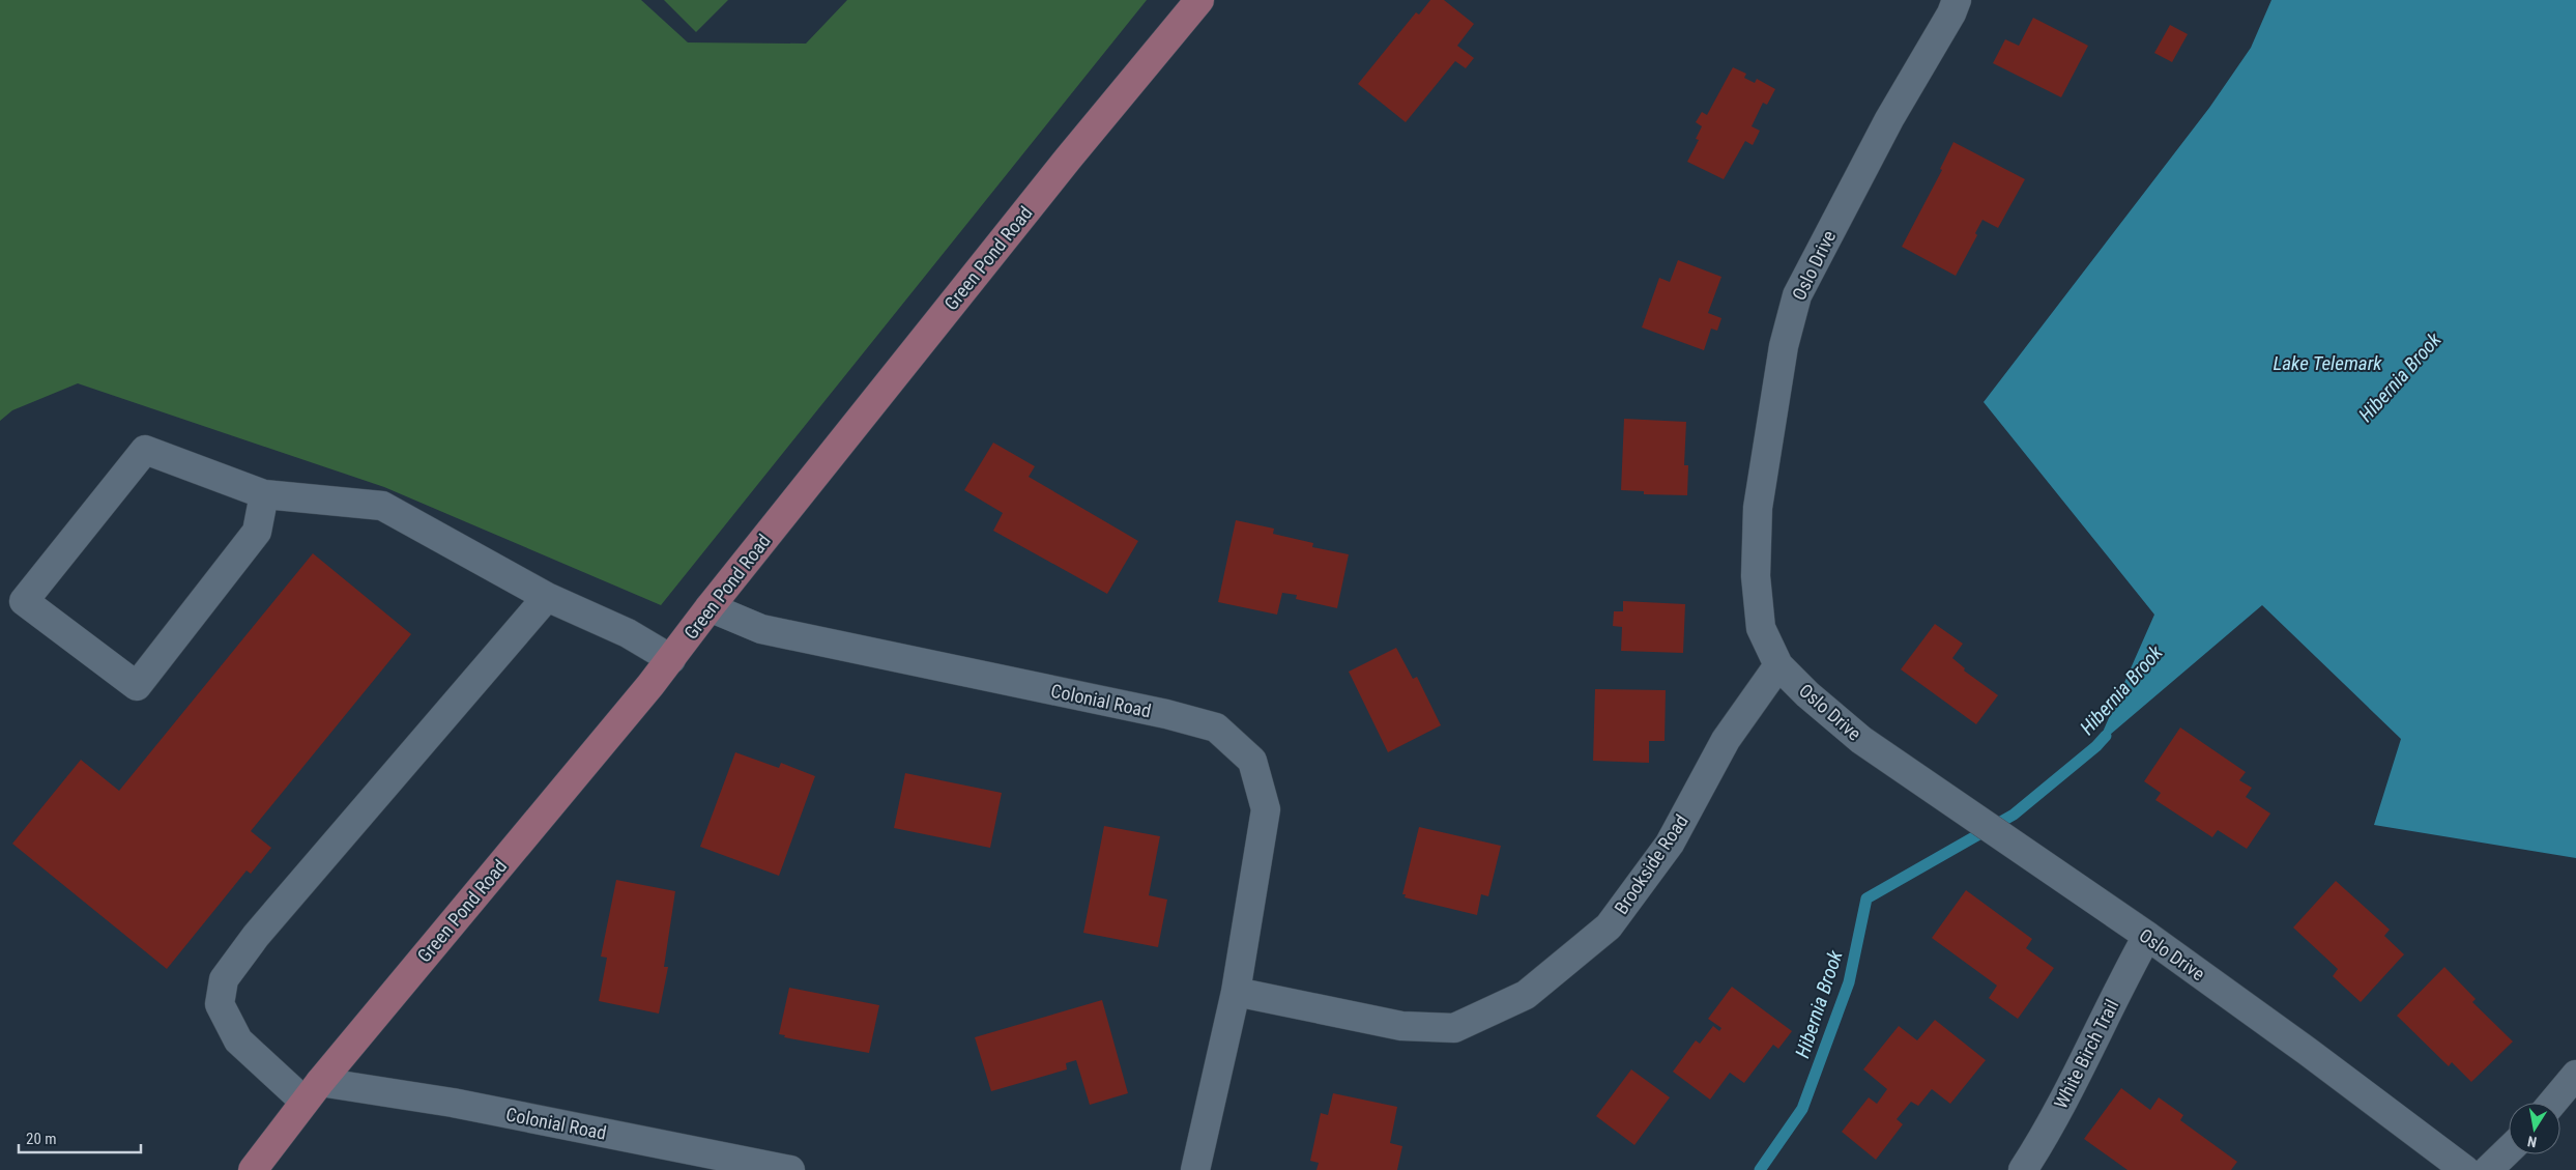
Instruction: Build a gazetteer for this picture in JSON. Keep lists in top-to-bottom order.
{
  "streets": {
    "main road": ["Green Pond Road"],
    "street": [
      "Oslo Drive",
      "Colonial Road",
      "Brookside Road",
      "White Birch Trail"
    ]
  },
  "crossings": [
    ["Green Pond Road", "Colonial Road"],
    ["Oslo Drive", "Brookside Road"],
    ["Oslo Drive", "White Birch Trail"],
    ["Colonial Road", "Brookside Road"]
  ],
  "water": ["Lake Telemark", "Hibernia Brook"],
  "scale_bar": "20 m",
  "north": "bottom"
}
